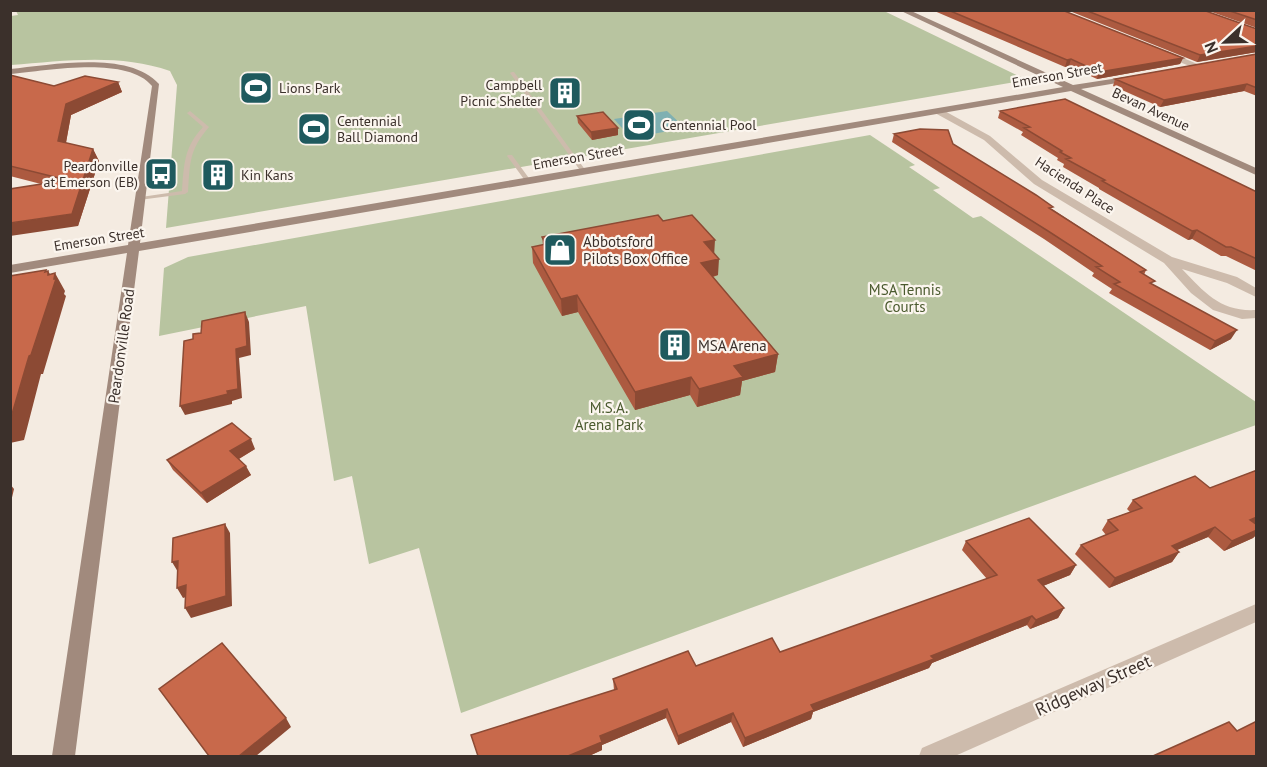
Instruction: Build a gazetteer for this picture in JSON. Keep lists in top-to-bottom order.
{
  "streets": {
    "main road": ["Emerson Street", "Bevan Avenue", "Peardonville Road"],
    "street": ["Hacienda Place", "Ridgeway Street"]
  },
  "crossings": [
    ["Emerson Street", "Bevan Avenue"],
    ["Emerson Street", "Hacienda Place"],
    ["Emerson Street", "Peardonville Road"]
  ],
  "parks": ["MSA Tennis Courts", "M.S.A. Arena Park"],
  "places": {
    "sports": ["Lions Park", "Centennial Pool", "Centennial Ball Diamond"],
    "building": ["Campbell Picnic Shelter", "Kin Kans", "MSA Arena"],
    "bus stop": ["Peardonville at Emerson (EB)"],
    "shop": ["Abbotsford Pilots Box Office"]
  },
  "north": "left"
}
